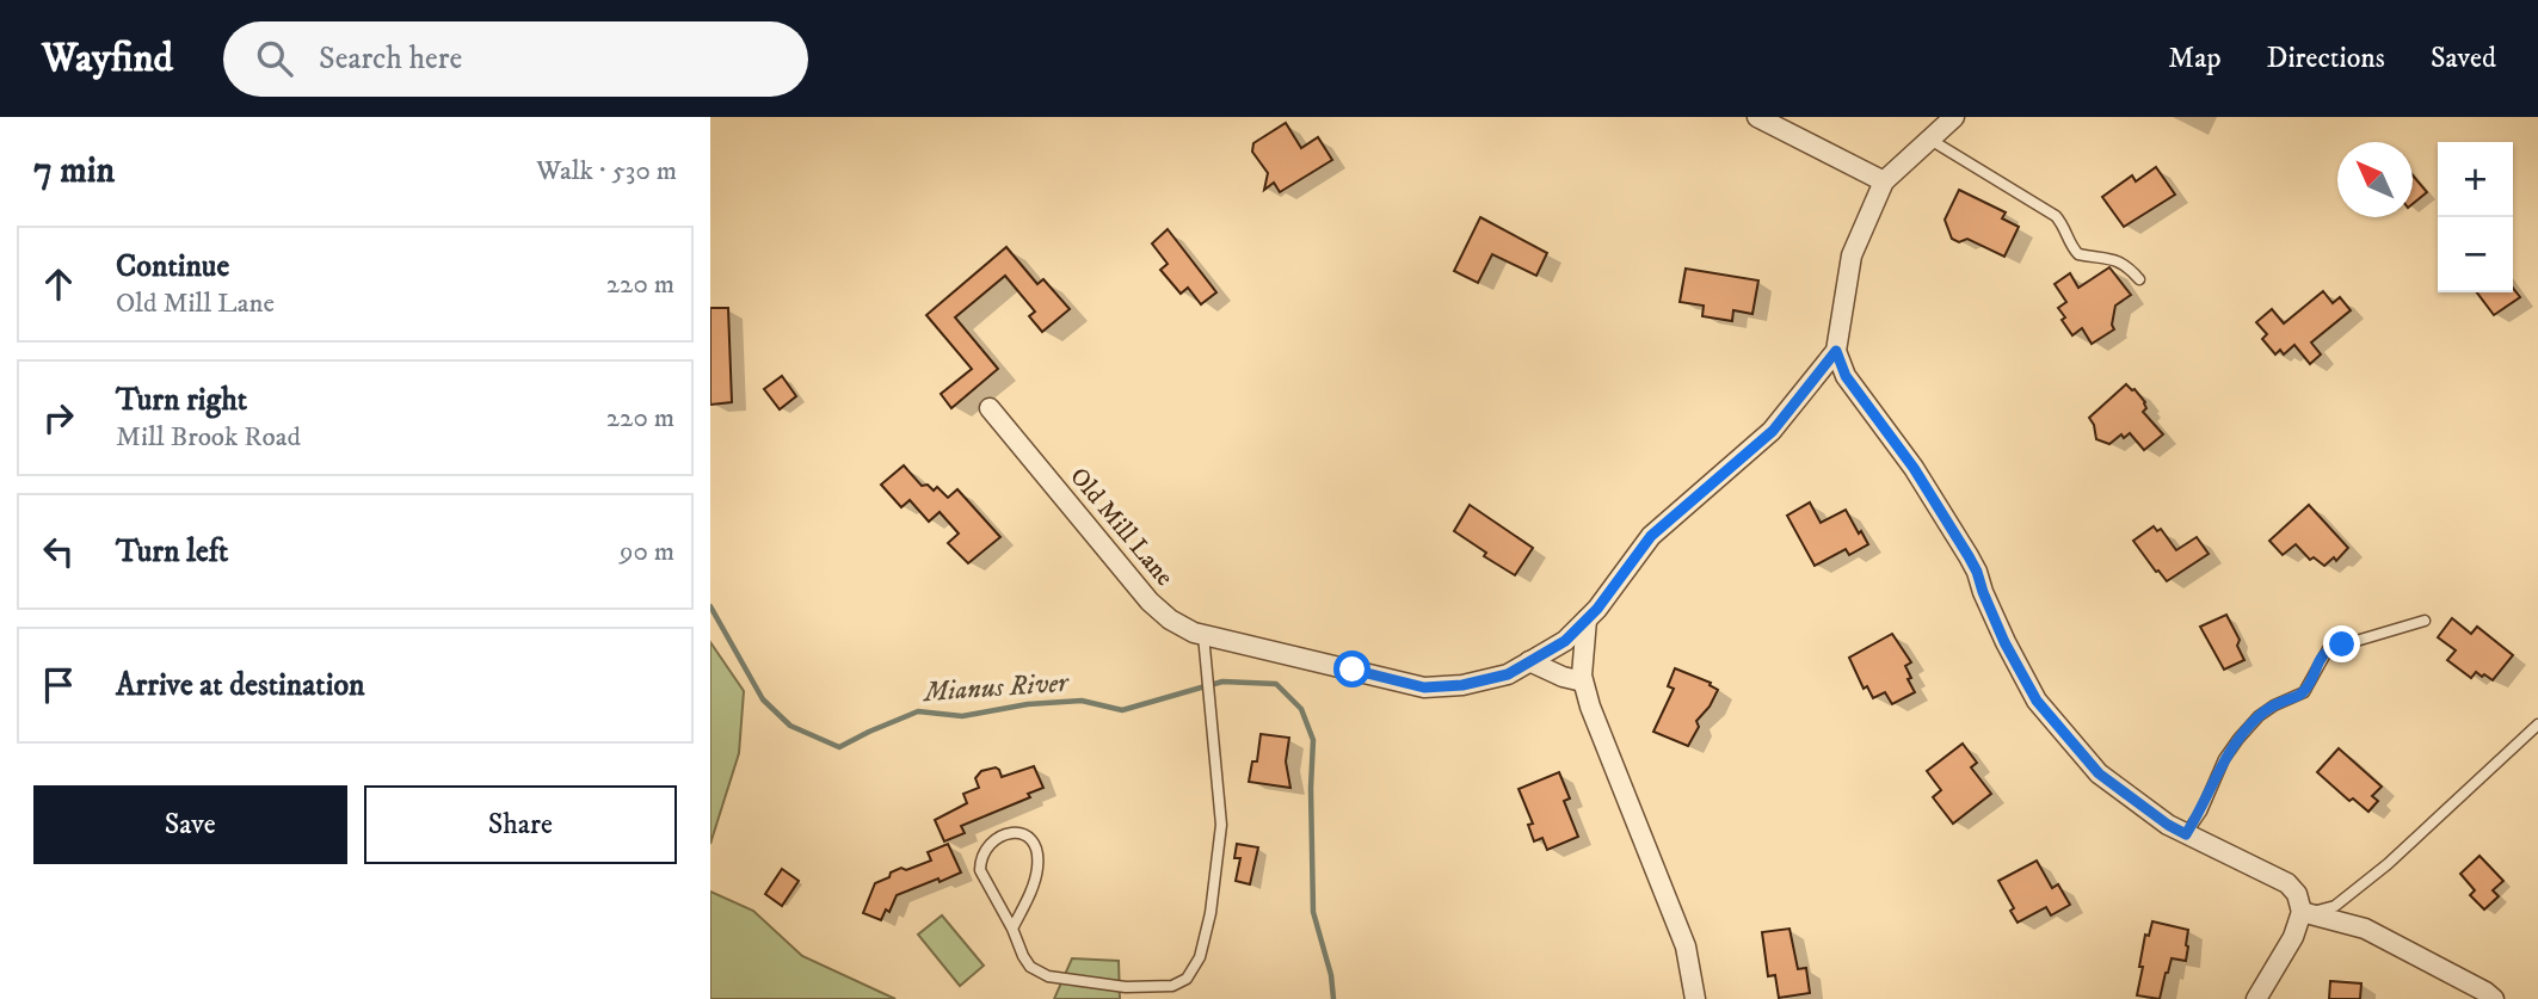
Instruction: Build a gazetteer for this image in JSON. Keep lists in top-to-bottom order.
{
  "streets": {
    "street": ["Old Mill Lane"]
  },
  "water": ["Mianus River"],
  "north": "top left",
  "page": {
    "header": "Wayfind",
    "search": "Search here",
    "nav": ["Map", "Directions", "Saved"],
    "heading": ["7 min", "Walk · 530 m"],
    "map_buttons": ["+", "−"],
    "list": [
      ["Continue", "Old Mill Lane", "220 m"],
      ["Turn right", "Mill Brook Road", "220 m"],
      ["Turn left", "90 m"],
      "Arrive at destination"
    ],
    "buttons": ["Save", "Share"]
  }
}
